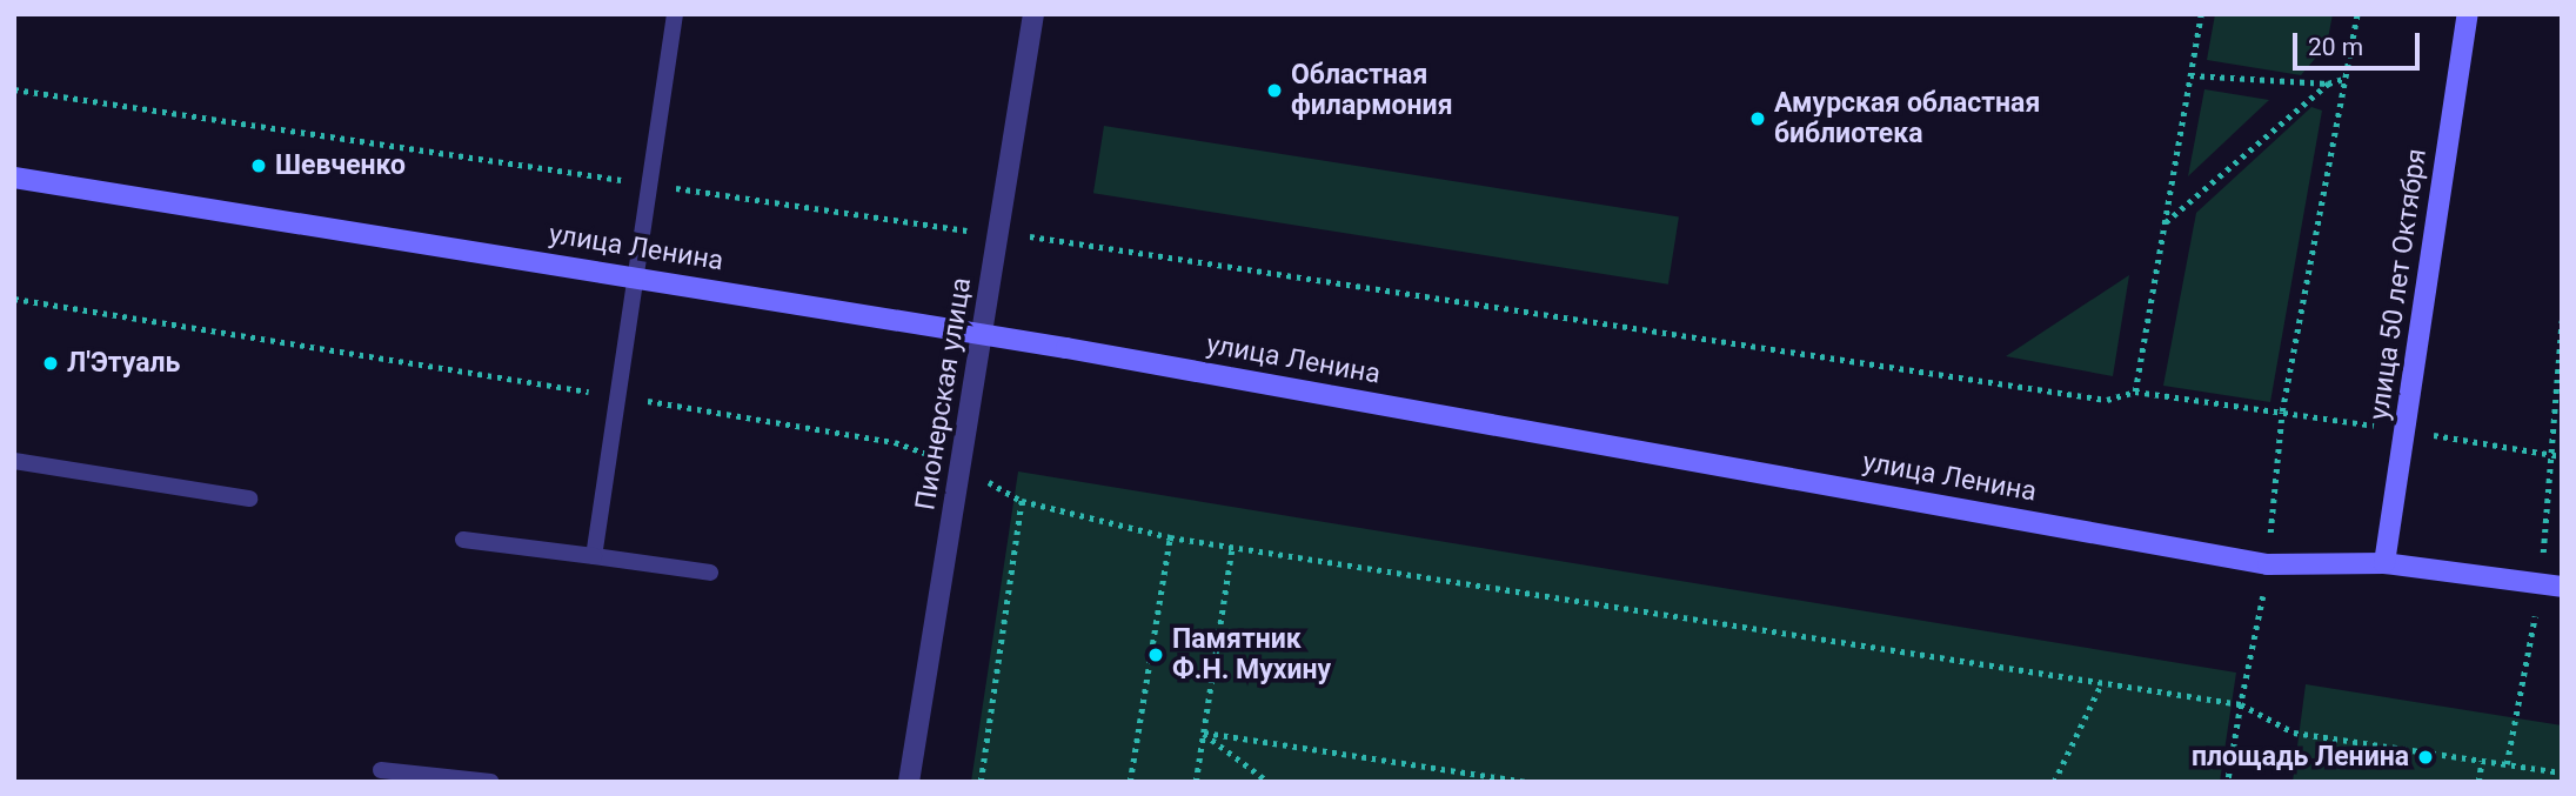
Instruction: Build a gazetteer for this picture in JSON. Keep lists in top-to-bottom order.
{
  "streets": {
    "main road": ["улица Ленина", "улица 50 лет Октября"],
    "street": ["Пионерская улица"]
  },
  "crossings": [
    ["улица Ленина", "улица 50 лет Октября"],
    ["улица Ленина", "Пионерская улица"]
  ],
  "places": [
    "Областная филармония",
    "Амурская областная библиотека",
    "Шевченко",
    "Л'Этуаль",
    "Памятник Ф.Н. Мухину",
    "площадь Ленина"
  ],
  "scale_bar": "20 m"
}
